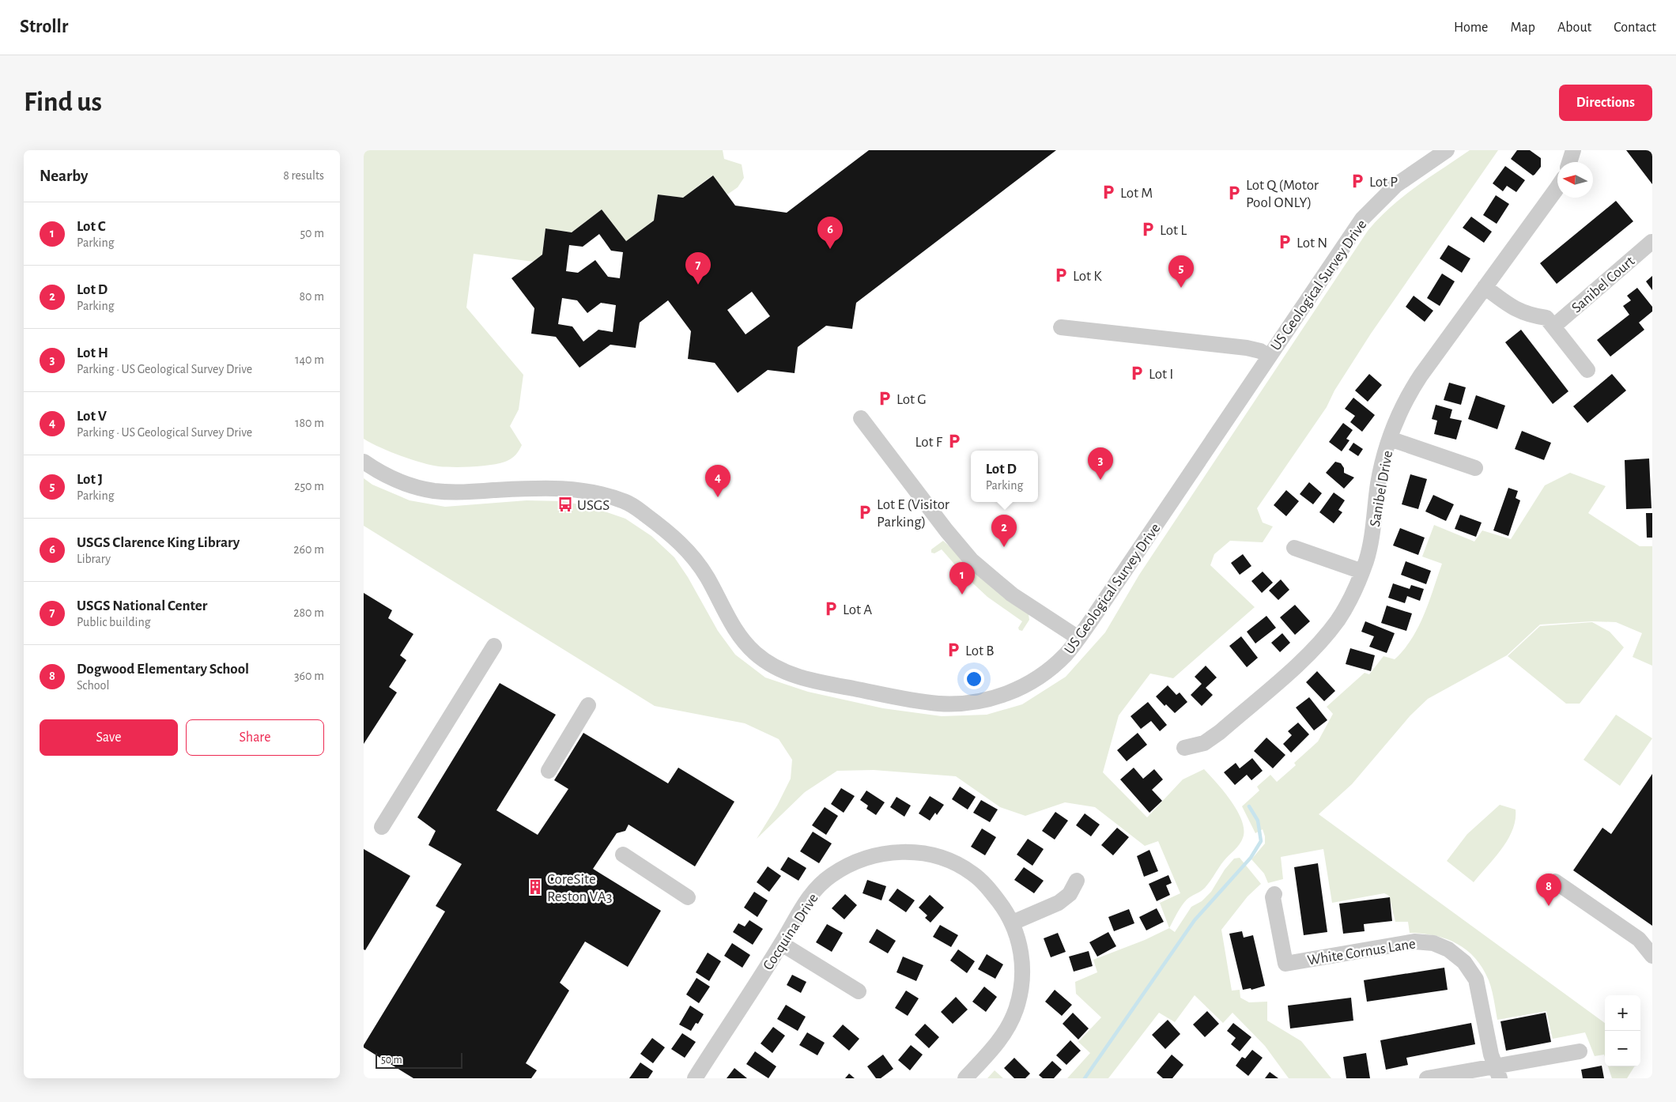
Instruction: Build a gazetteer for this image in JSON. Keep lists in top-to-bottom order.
{
  "streets": {
    "street": [
      "Sanibel Court",
      "US Geological Survey Drive",
      "Sanibel Drive",
      "Cocquina Drive",
      "White Cornus Lane"
    ]
  },
  "places": {
    "parking": [
      "Lot P",
      "Lot M",
      "Lot Q (Motor Pool ONLY)",
      "Lot L",
      "Lot N",
      "Lot K",
      "Lot I",
      "Lot G",
      "Lot F",
      "Lot E (Visitor Parking)",
      "Lot A",
      "Lot B"
    ],
    "bus stop": ["USGS"],
    "building": ["CoreSite Reston VA3"]
  },
  "scale_bar": "50 m",
  "north": "left",
  "page": {
    "header": "Strollr",
    "nav": [
      "Home",
      "Map",
      "About",
      "Contact"
    ],
    "buttons": [
      "Directions",
      ["Save", "Share"]
    ],
    "title": "Find us",
    "heading": ["Nearby", "8 results"],
    "list": [
      {
        "mark": "1",
        "name": "Lot C",
        "note": "Parking",
        "value": "50 m"
      },
      {
        "mark": "2",
        "name": "Lot D",
        "note": "Parking",
        "value": "80 m"
      },
      {
        "mark": "3",
        "name": "Lot H",
        "note": "Parking · US Geological Survey Drive",
        "value": "140 m"
      },
      {
        "mark": "4",
        "name": "Lot V",
        "note": "Parking · US Geological Survey Drive",
        "value": "180 m"
      },
      {
        "mark": "5",
        "name": "Lot J",
        "note": "Parking",
        "value": "250 m"
      },
      {
        "mark": "6",
        "name": "USGS Clarence King Library",
        "note": "Library",
        "value": "260 m"
      },
      {
        "mark": "7",
        "name": "USGS National Center",
        "note": "Public building",
        "value": "280 m"
      },
      {
        "mark": "8",
        "name": "Dogwood Elementary School",
        "note": "School",
        "value": "360 m"
      }
    ],
    "pins": [
      "6",
      "7",
      "5",
      "3",
      "4",
      "2",
      "1",
      "8"
    ],
    "popup": ["Lot D", "Parking"],
    "map_buttons": ["+", "−"],
    "scale": "50 m"
  }
}
